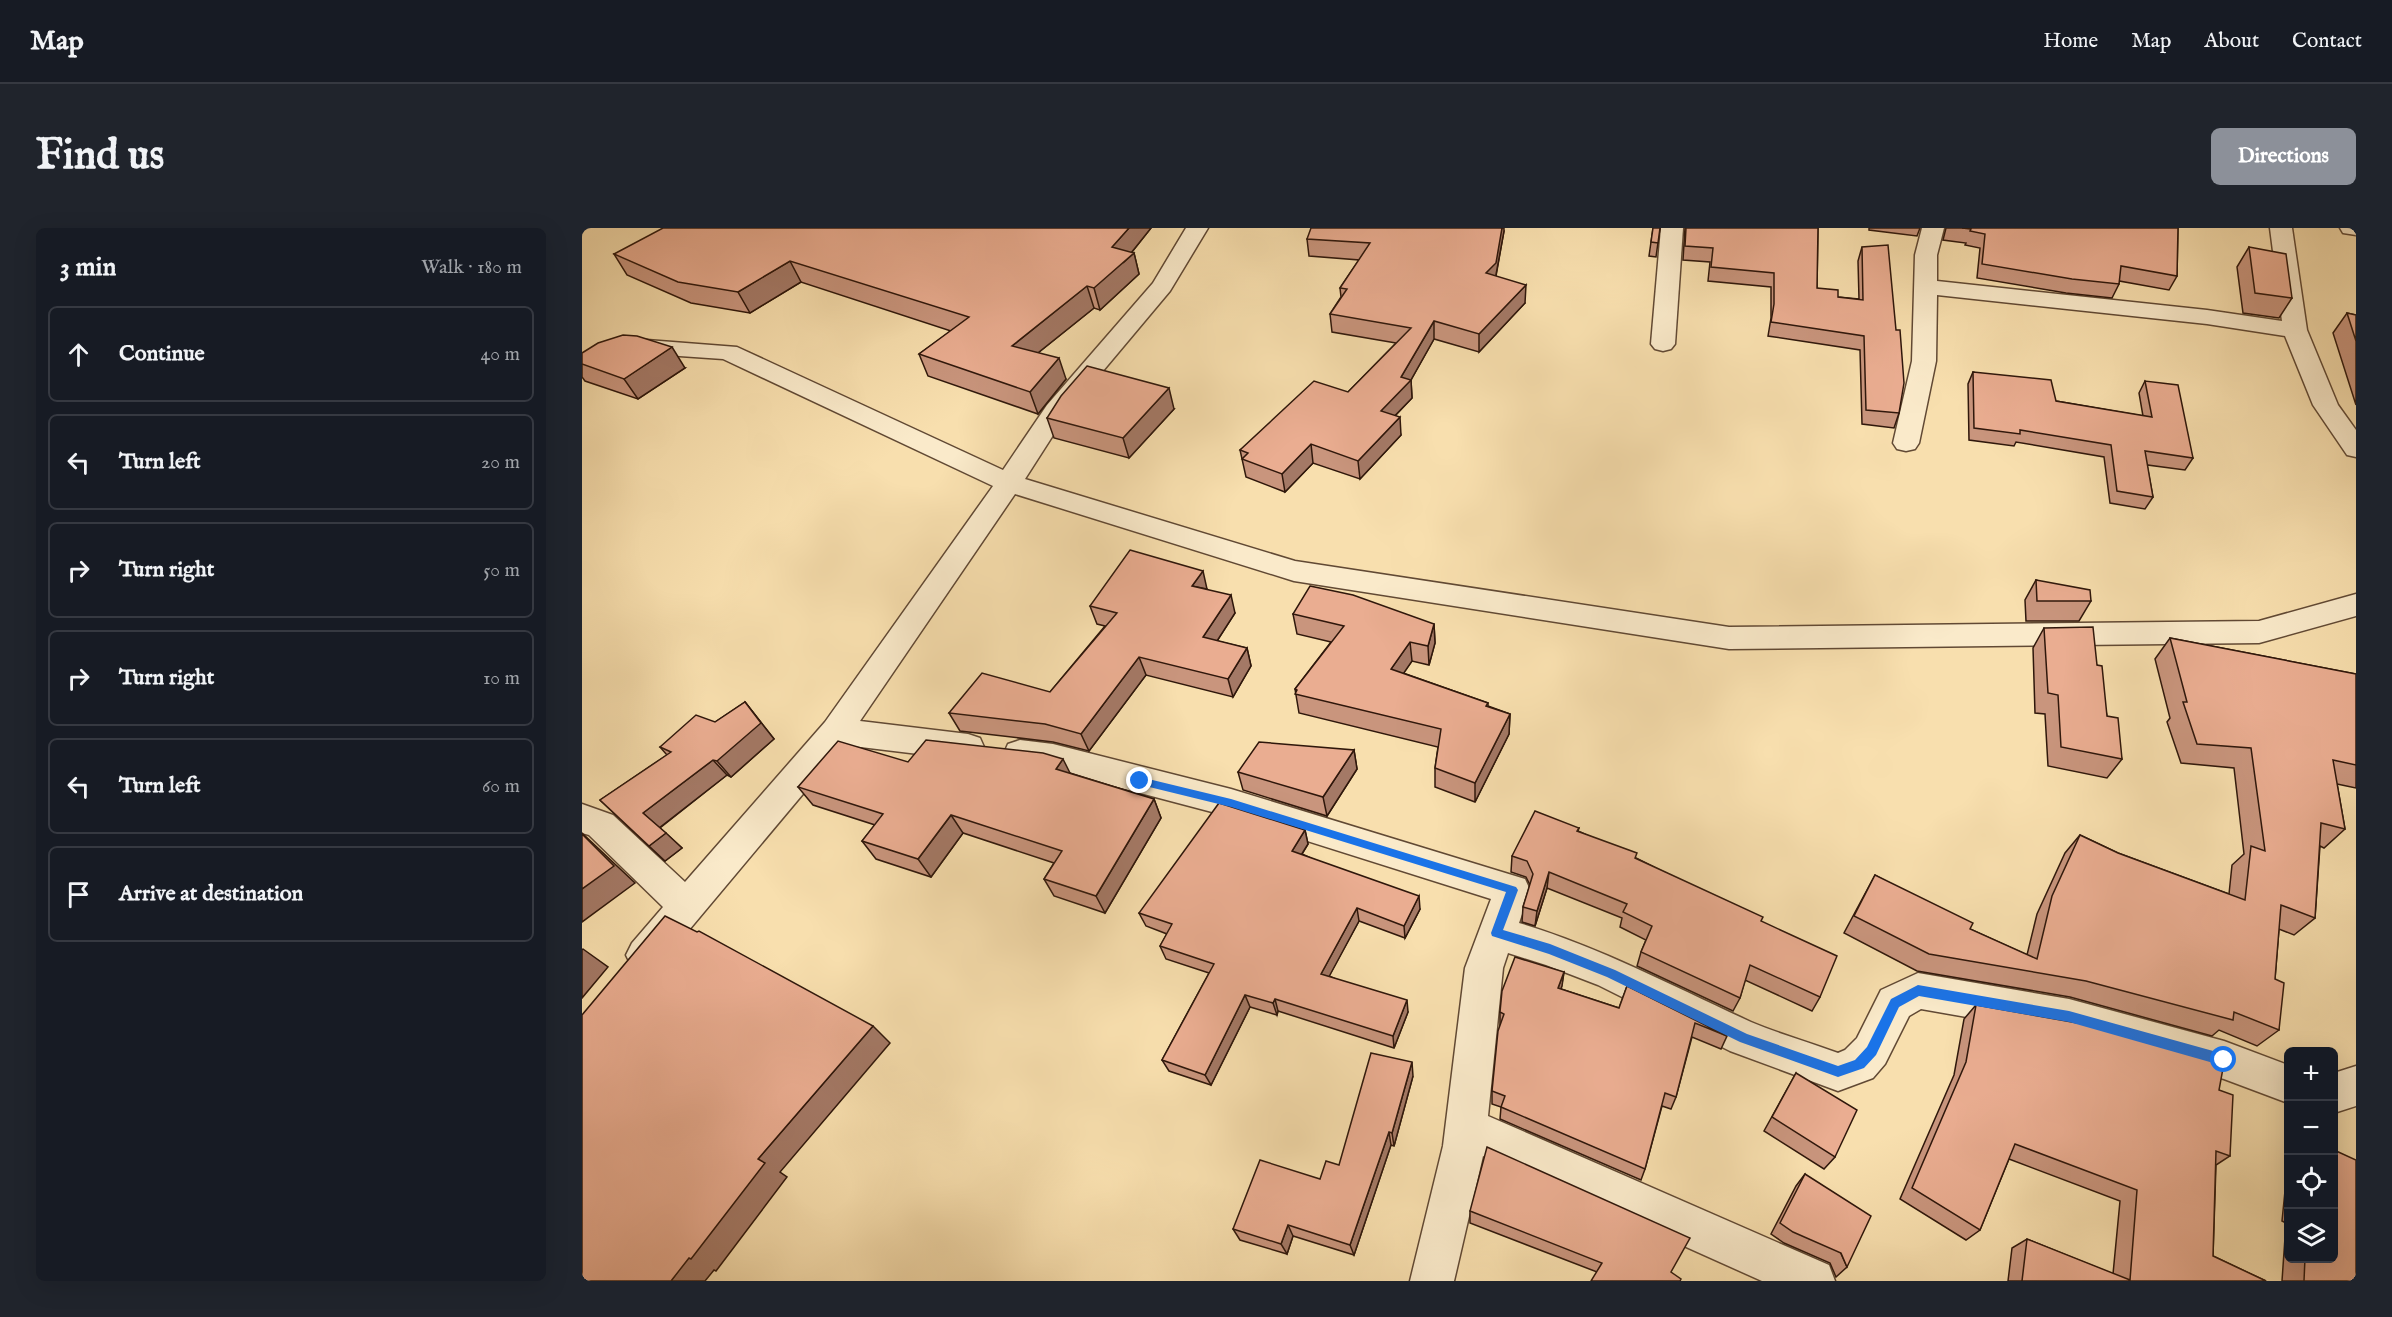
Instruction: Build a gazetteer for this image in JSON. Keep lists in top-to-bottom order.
{
  "page": {
    "header": "Map",
    "nav": [
      "Home",
      "Map",
      "About",
      "Contact"
    ],
    "buttons": "Directions",
    "title": "Find us",
    "heading": ["3 min", "Walk · 180 m"],
    "list": [
      ["Continue", "40 m"],
      ["Turn left", "20 m"],
      ["Turn right", "50 m"],
      ["Turn right", "10 m"],
      ["Turn left", "60 m"],
      "Arrive at destination"
    ],
    "map_buttons": ["+", "−"]
  }
}
